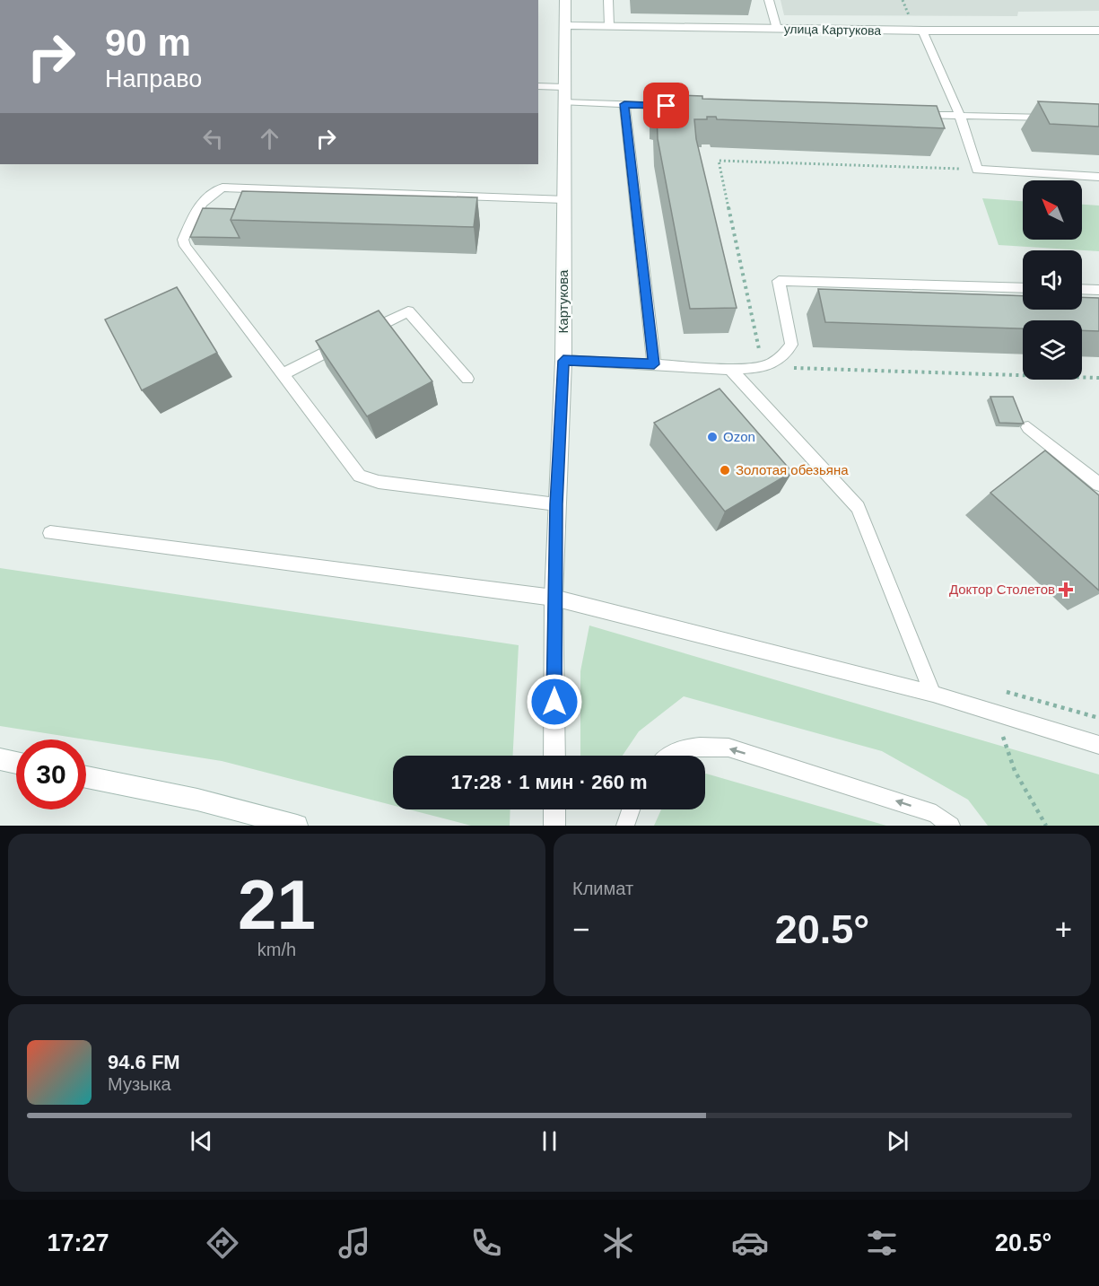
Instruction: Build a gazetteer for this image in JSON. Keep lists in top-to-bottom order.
{
  "streets": {
    "street": ["улица Картукова", "Картукова"]
  },
  "crossings": [
    ["улица Картукова", "Картукова"]
  ],
  "places": {
    "other": ["Ozon", "Золотая обезьяна"],
    "health": ["Доктор Столетов"]
  },
  "north": "top left",
  "page": {
    "turn": ["90 m", "Направо"],
    "limit": "30",
    "trip": "17:28 · 1 мин · 260 m",
    "tile": [
      ["21", "km/h"],
      "Климат"
    ],
    "heat": ["−", "20.5°", "+"],
    "song": ["94.6 FM", "Музыка"],
    "tabs": ["17:27", "20.5°"]
  }
}
